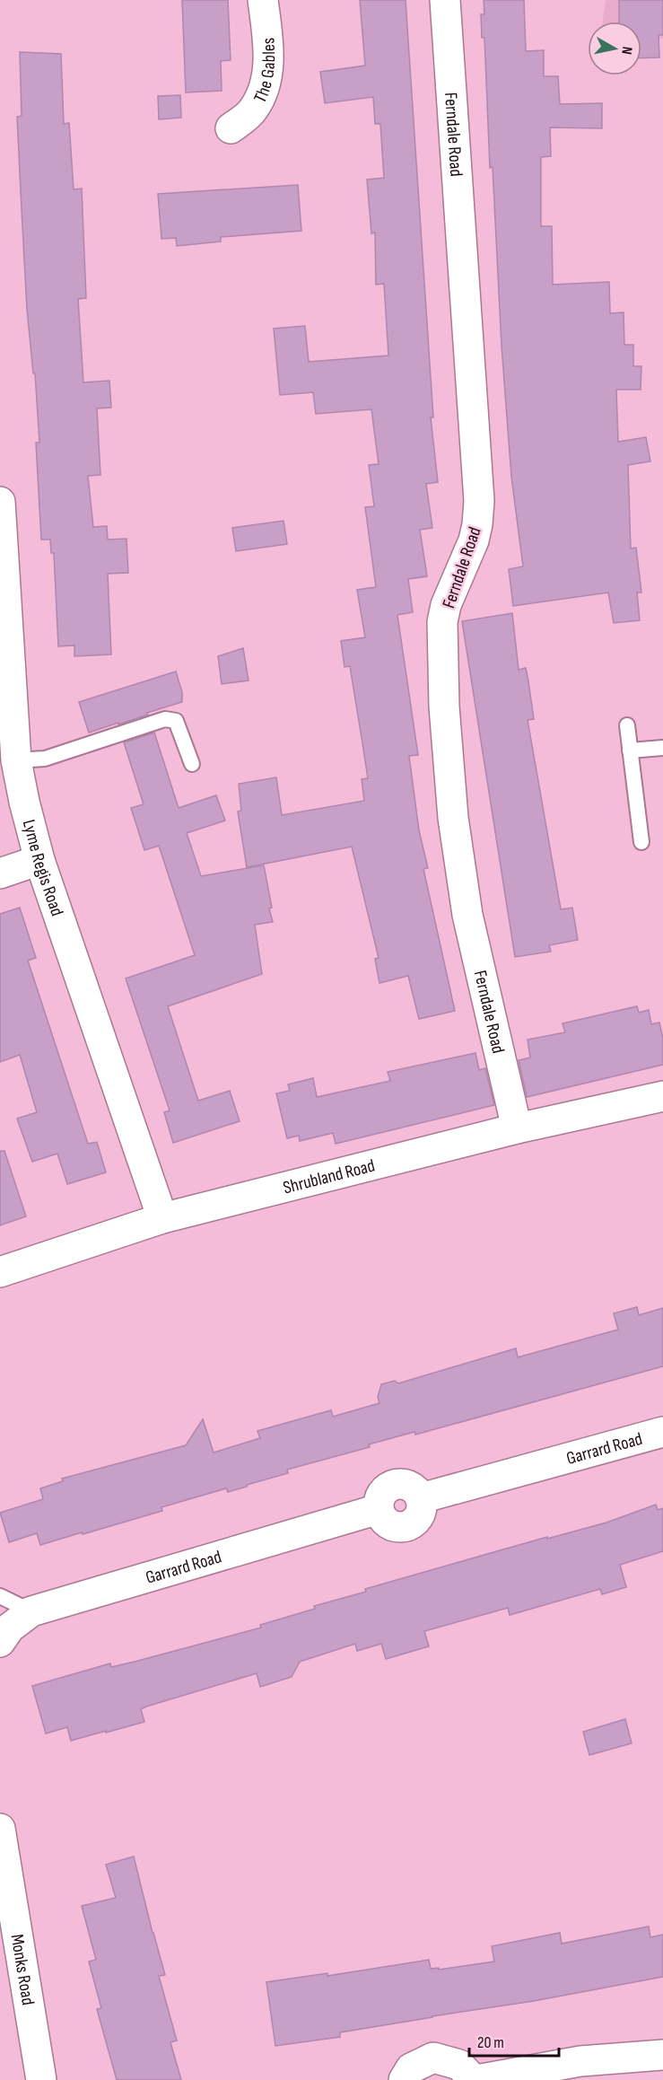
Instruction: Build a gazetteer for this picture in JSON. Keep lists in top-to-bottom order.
{
  "streets": {
    "street": [
      "The Gables",
      "Ferndale Road",
      "Lyme Regis Road",
      "Shrubland Road",
      "Garrard Road",
      "Monks Road"
    ]
  },
  "crossings": [
    ["Ferndale Road", "Shrubland Road"],
    ["Lyme Regis Road", "Shrubland Road"]
  ],
  "scale_bar": "20 m",
  "north": "right"
}
